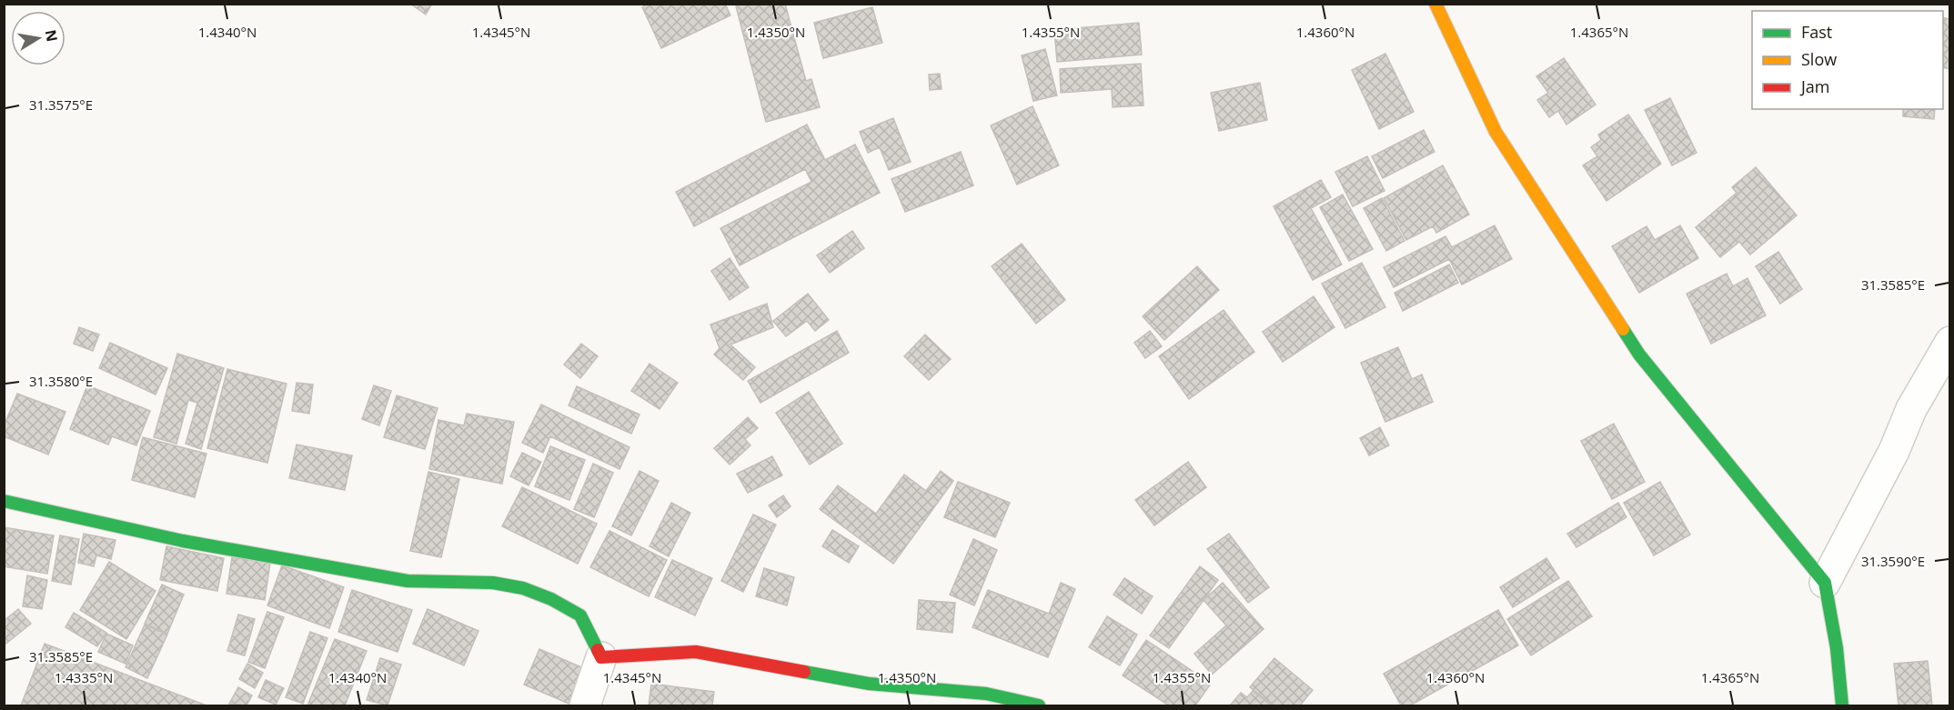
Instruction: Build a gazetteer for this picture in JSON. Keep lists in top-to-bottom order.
{
  "legend": ["Fast", "Slow", "Jam"],
  "north": "right",
  "coordinates": [
    "1.4340°N",
    "1.4345°N",
    "1.4350°N",
    "1.4355°N",
    "1.4360°N",
    "1.4365°N",
    "31.3575°E",
    "31.3585°E",
    "31.3580°E",
    "31.3590°E",
    "1.4335°N"
  ]
}
